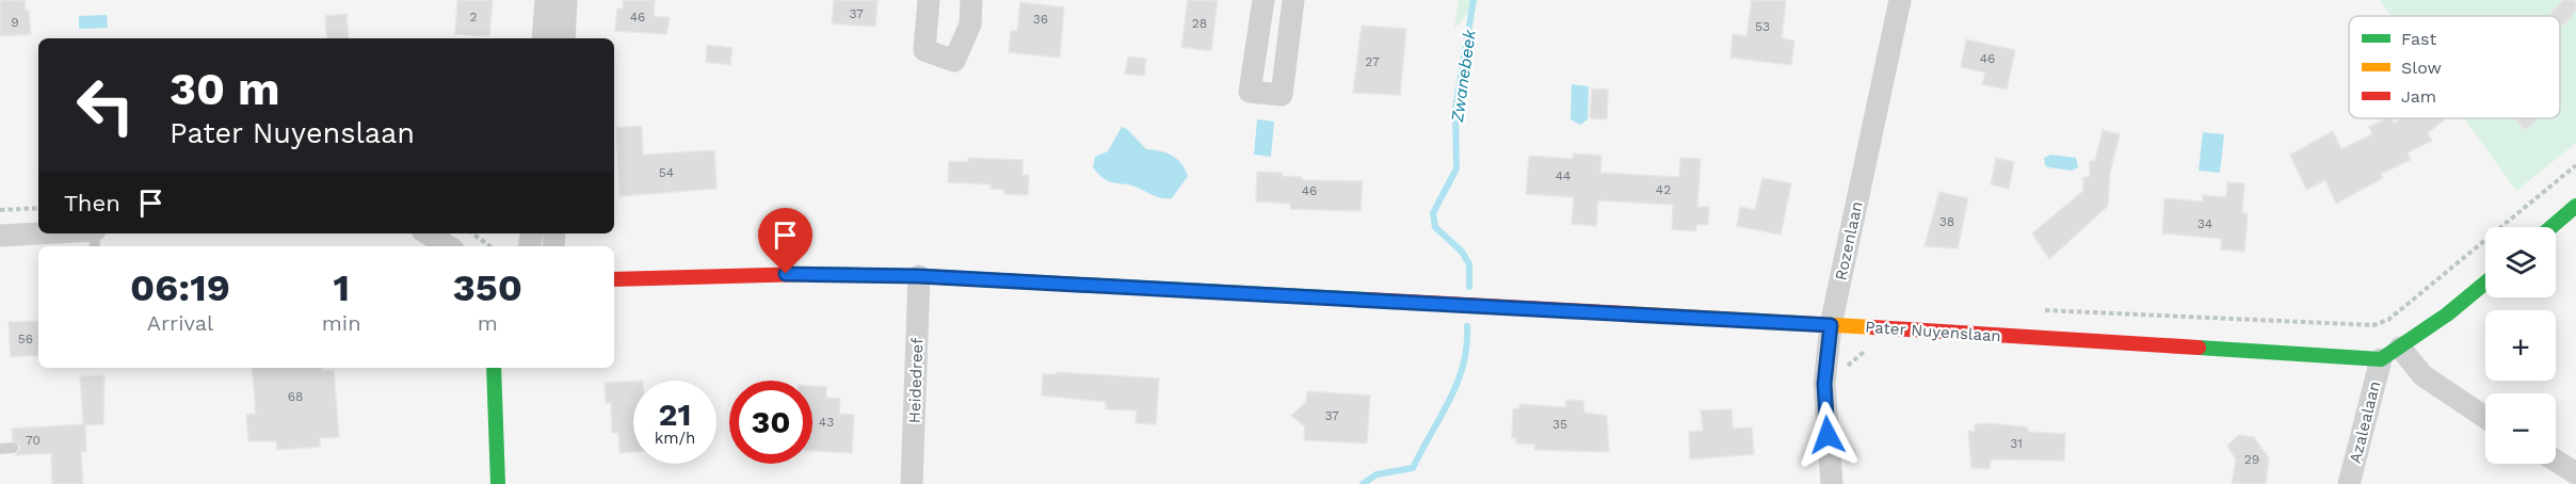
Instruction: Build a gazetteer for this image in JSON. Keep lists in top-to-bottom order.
{
  "streets": {
    "street": [
      "Rozenlaan",
      "Pater Nuyenslaan",
      "Heidedreef",
      "Azalealaan"
    ]
  },
  "crossings": [
    ["Rozenlaan", "Pater Nuyenslaan"],
    ["Pater Nuyenslaan", "Heidedreef"],
    ["Pater Nuyenslaan", "Azalealaan"]
  ],
  "water": ["Zwanebeek"],
  "house_numbers": [
    "37",
    "2",
    "46",
    "36",
    "9",
    "28",
    "53",
    "46",
    "27",
    "54",
    "44",
    "42",
    "46",
    "38",
    "34",
    "56",
    "68",
    "37",
    "43",
    "35",
    "70",
    "31",
    "29"
  ],
  "legend": ["Fast", "Slow", "Jam"],
  "page": {
    "turn": ["30 m", "Pater Nuyenslaan"],
    "then": "Then",
    "map_buttons": ["+", "−"],
    "eta": [
      "06:19",
      "Arrival",
      "1",
      "min",
      "350",
      "m"
    ],
    "speed": "21 km/h",
    "limit": "30"
  }
}
